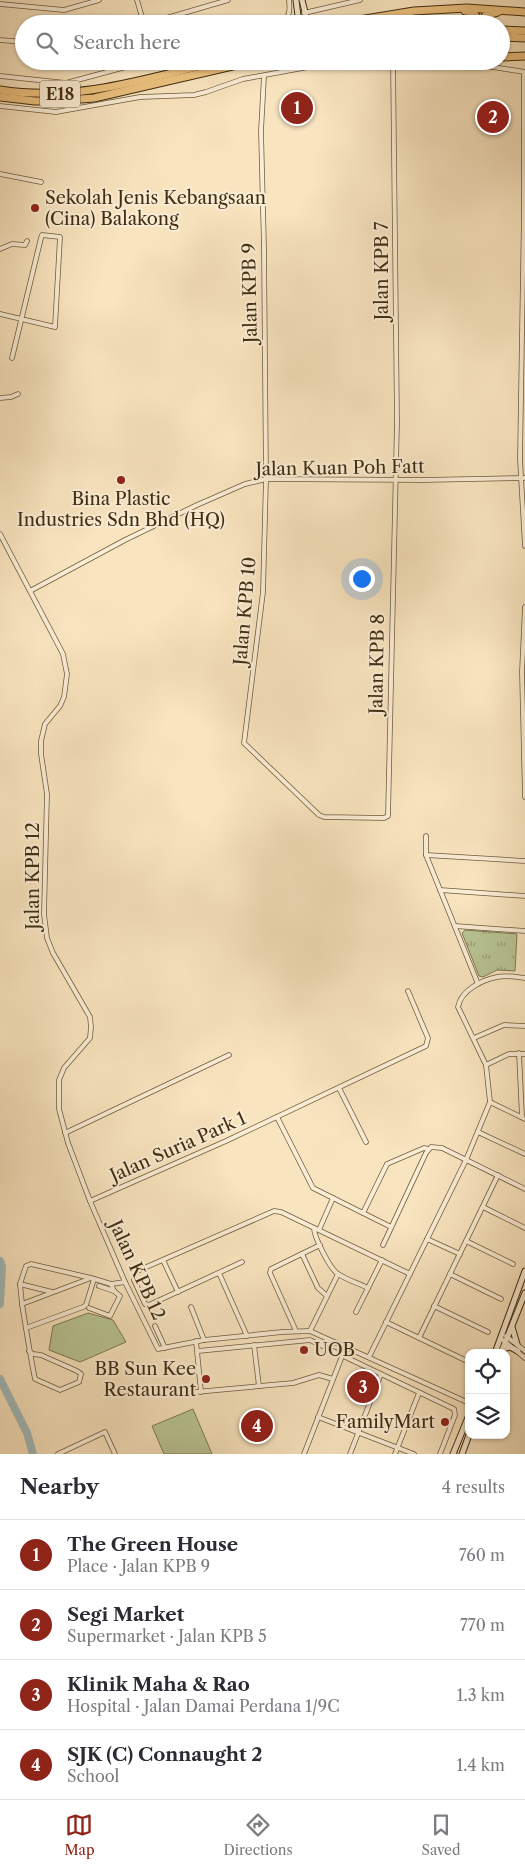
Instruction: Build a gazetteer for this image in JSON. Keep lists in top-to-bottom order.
{
  "streets": {
    "highway": ["E18"],
    "street": [
      "Jalan KPB 7",
      "Jalan KPB 9",
      "Jalan Kuan Poh Fatt",
      "Jalan KPB 10",
      "Jalan KPB 8",
      "Jalan KPB 12",
      "Jalan Suria Park 1"
    ]
  },
  "crossings": [
    ["Jalan KPB 7", "Jalan Kuan Poh Fatt"],
    ["Jalan KPB 7", "Jalan KPB 8"],
    ["Jalan KPB 9", "Jalan Kuan Poh Fatt"],
    ["Jalan KPB 9", "Jalan KPB 10"],
    ["Jalan Kuan Poh Fatt", "Jalan KPB 10"],
    ["Jalan Kuan Poh Fatt", "Jalan KPB 8"],
    ["Jalan Kuan Poh Fatt", "Jalan KPB 12"],
    ["Jalan KPB 10", "Jalan KPB 8"],
    ["Jalan KPB 12", "Jalan Suria Park 1"]
  ],
  "places": [
    "Sekolah Jenis Kebangsaan (Cina) Balakong",
    "Bina Plastic Industries Sdn Bhd (HQ)",
    "UOB",
    "BB Sun Kee Restaurant",
    "FamilyMart"
  ],
  "page": {
    "search": "Search here",
    "pins": [
      "1",
      "2",
      "3",
      "4"
    ],
    "heading": ["Nearby", "4 results"],
    "list": [
      {
        "mark": "1",
        "name": "The Green House",
        "note": "Place · Jalan KPB 9",
        "value": "760 m"
      },
      {
        "mark": "2",
        "name": "Segi Market",
        "note": "Supermarket · Jalan KPB 5",
        "value": "770 m"
      },
      {
        "mark": "3",
        "name": "Klinik Maha & Rao",
        "note": "Hospital · Jalan Damai Perdana 1/9C",
        "value": "1.3 km"
      },
      {
        "mark": "4",
        "name": "SJK (C) Connaught 2",
        "note": "School",
        "value": "1.4 km"
      }
    ],
    "nav": ["Map", "Directions", "Saved"]
  }
}
